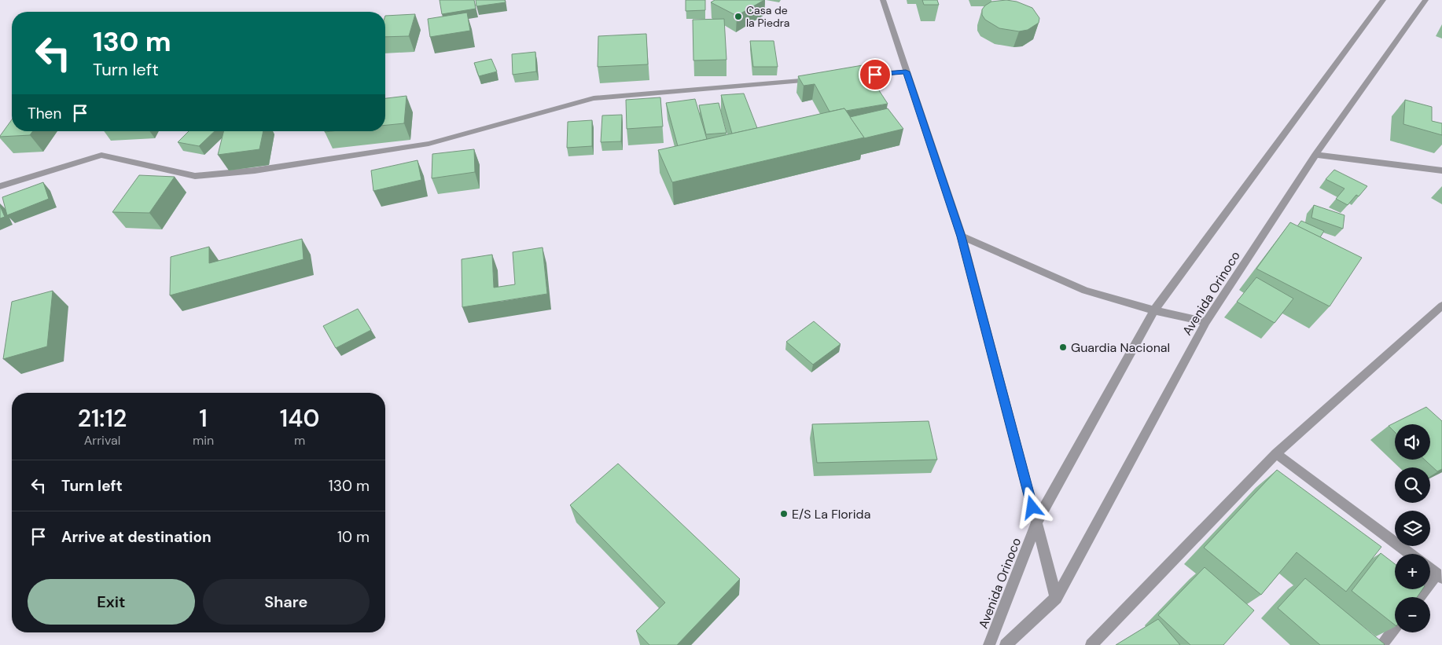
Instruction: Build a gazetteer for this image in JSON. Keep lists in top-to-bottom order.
{
  "streets": {
    "street": ["Avenida Orinoco"]
  },
  "places": ["Casa de la Piedra", "Guardia Nacional", "E/S La Florida"],
  "page": {
    "turn": ["130 m", "Turn left"],
    "then": "Then",
    "eta": [
      "21:12",
      "Arrival",
      "1",
      "min",
      "140",
      "m"
    ],
    "map_buttons": ["+", "−"],
    "list": [
      {
        "name": "Turn left",
        "value": "130 m"
      },
      {
        "name": "Arrive at destination",
        "value": "10 m"
      }
    ],
    "buttons": ["Exit", "Share"]
  }
}
